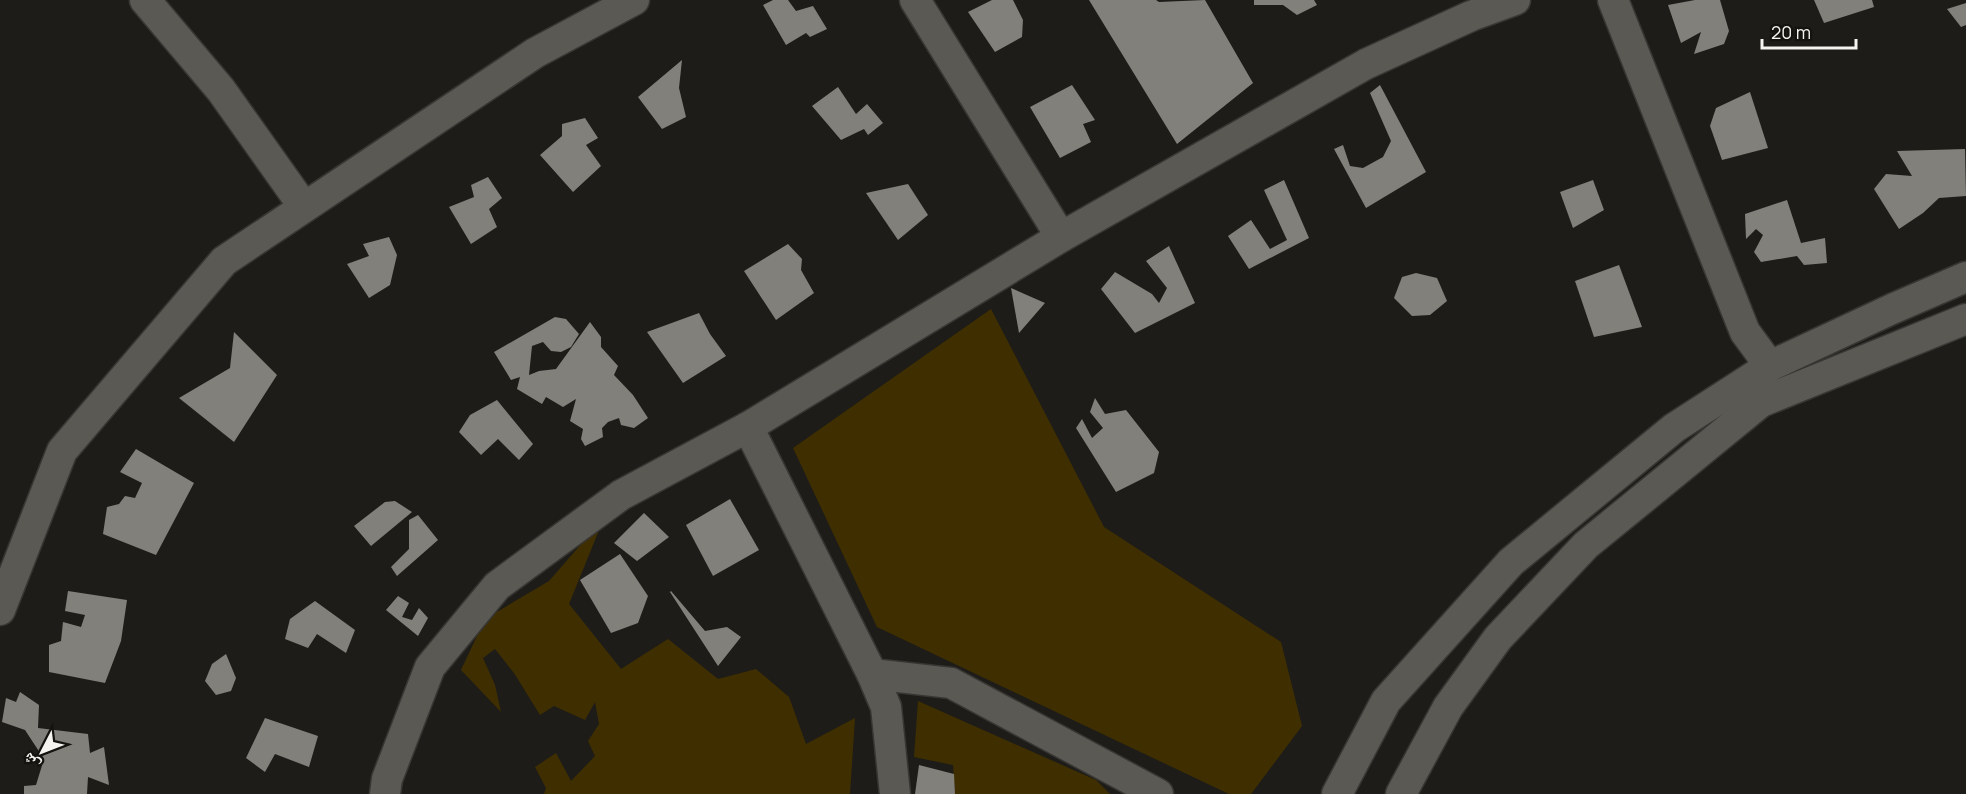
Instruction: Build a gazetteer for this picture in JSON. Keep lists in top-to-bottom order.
{
  "scale_bar": "20 m",
  "north": "bottom left"
}
